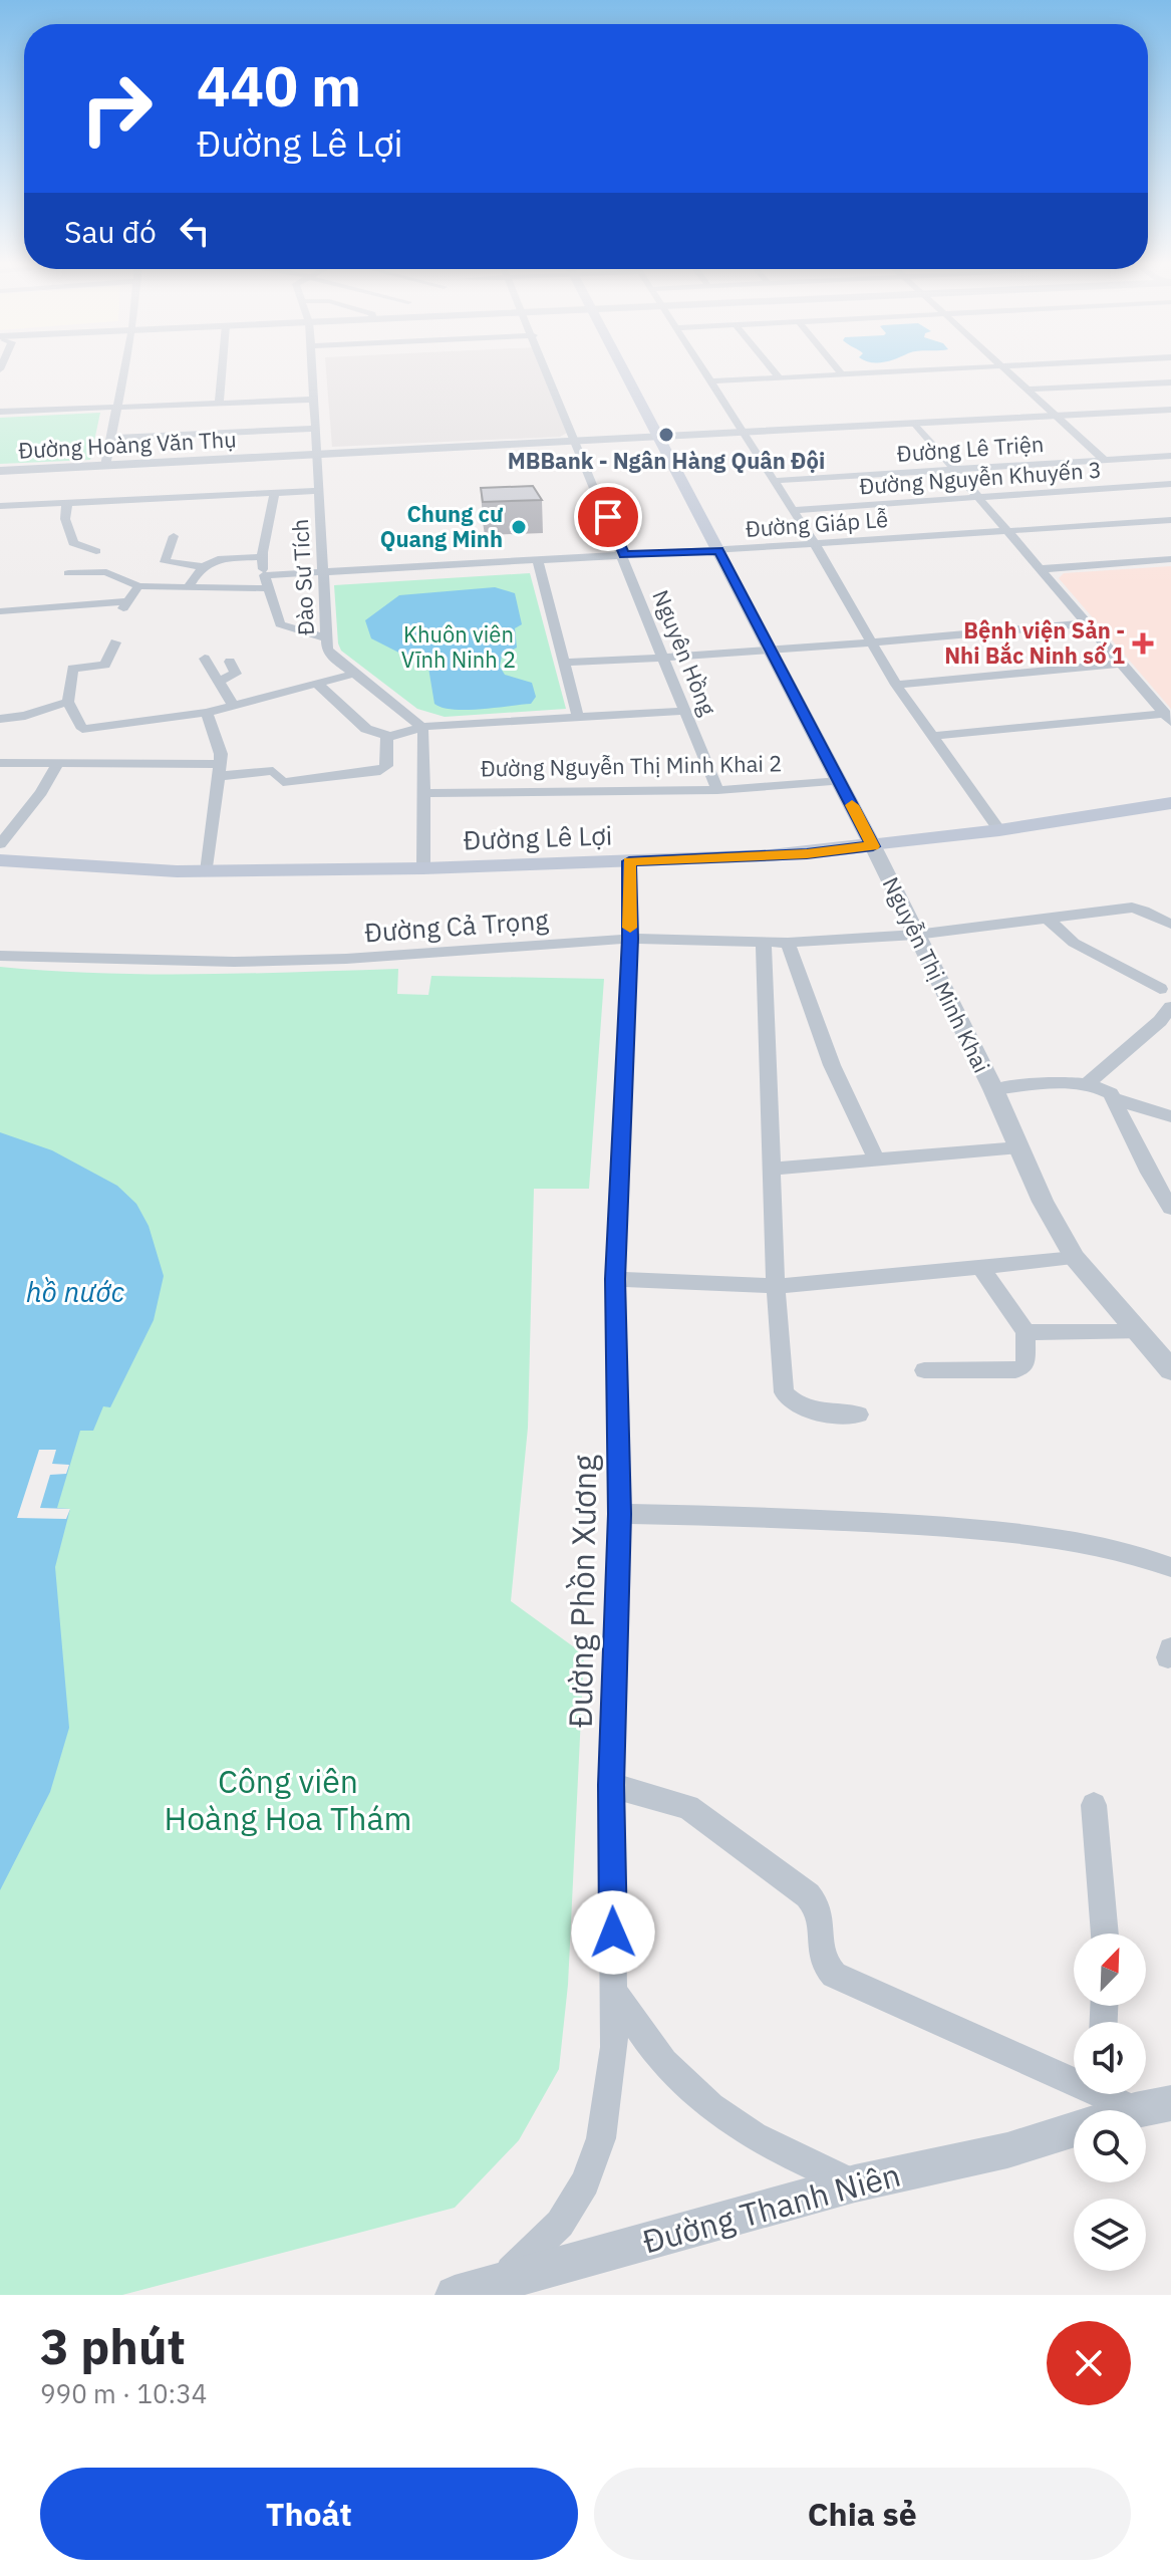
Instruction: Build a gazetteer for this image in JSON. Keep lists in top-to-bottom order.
{
  "streets": {
    "main road": ["Đường Lê Lợi", "Nguyễn Thị Minh Khai"],
    "street": [
      "Đường Hoàng Văn Thụ",
      "Đường Lê Triện",
      "Đường Nguyễn Khuyến 3",
      "Đường Giáp Lễ",
      "Đào Sư Tích",
      "Nguyên Hồng",
      "Đường Nguyễn Thị Minh Khai 2",
      "Đường Cả Trọng",
      "Đường Phồn Xương",
      "Đường Thanh Niên"
    ]
  },
  "crossings": [
    ["Đường Hoàng Văn Thụ", "Đào Sư Tích"],
    ["Đường Hoàng Văn Thụ", "Nguyên Hồng"],
    ["Đường Hoàng Văn Thụ", "Nguyễn Thị Minh Khai"],
    ["Đường Giáp Lễ", "Đào Sư Tích"],
    ["Đường Giáp Lễ", "Nguyên Hồng"],
    ["Đường Giáp Lễ", "Nguyễn Thị Minh Khai"],
    ["Nguyên Hồng", "Đường Nguyễn Thị Minh Khai 2"],
    ["Đường Nguyễn Thị Minh Khai 2", "Nguyễn Thị Minh Khai"],
    ["Đường Lê Lợi", "Nguyễn Thị Minh Khai"],
    ["Đường Lê Lợi", "Đường Phồn Xương"],
    ["Đường Cả Trọng", "Nguyễn Thị Minh Khai"],
    ["Đường Cả Trọng", "Đường Phồn Xương"],
    ["Đường Phồn Xương", "Đường Thanh Niên"]
  ],
  "water": ["hồ nước"],
  "parks": ["Khuôn viên Vĩnh Ninh 2", "Công viên Hoàng Hoa Thám"],
  "places": {
    "other": ["MBBank - Ngân Hàng Quân Đội", "Chung cư Quang Minh"],
    "health": ["Bệnh viện Sản - Nhi Bắc Ninh số 1"]
  },
  "north": "top right",
  "page": {
    "turn": ["440 m", "Đường Lê Lợi"],
    "then": "Sau đó",
    "heading": ["3 phút", "990 m · 10:34"],
    "buttons": ["Thoát", "Chia sẻ"]
  }
}
